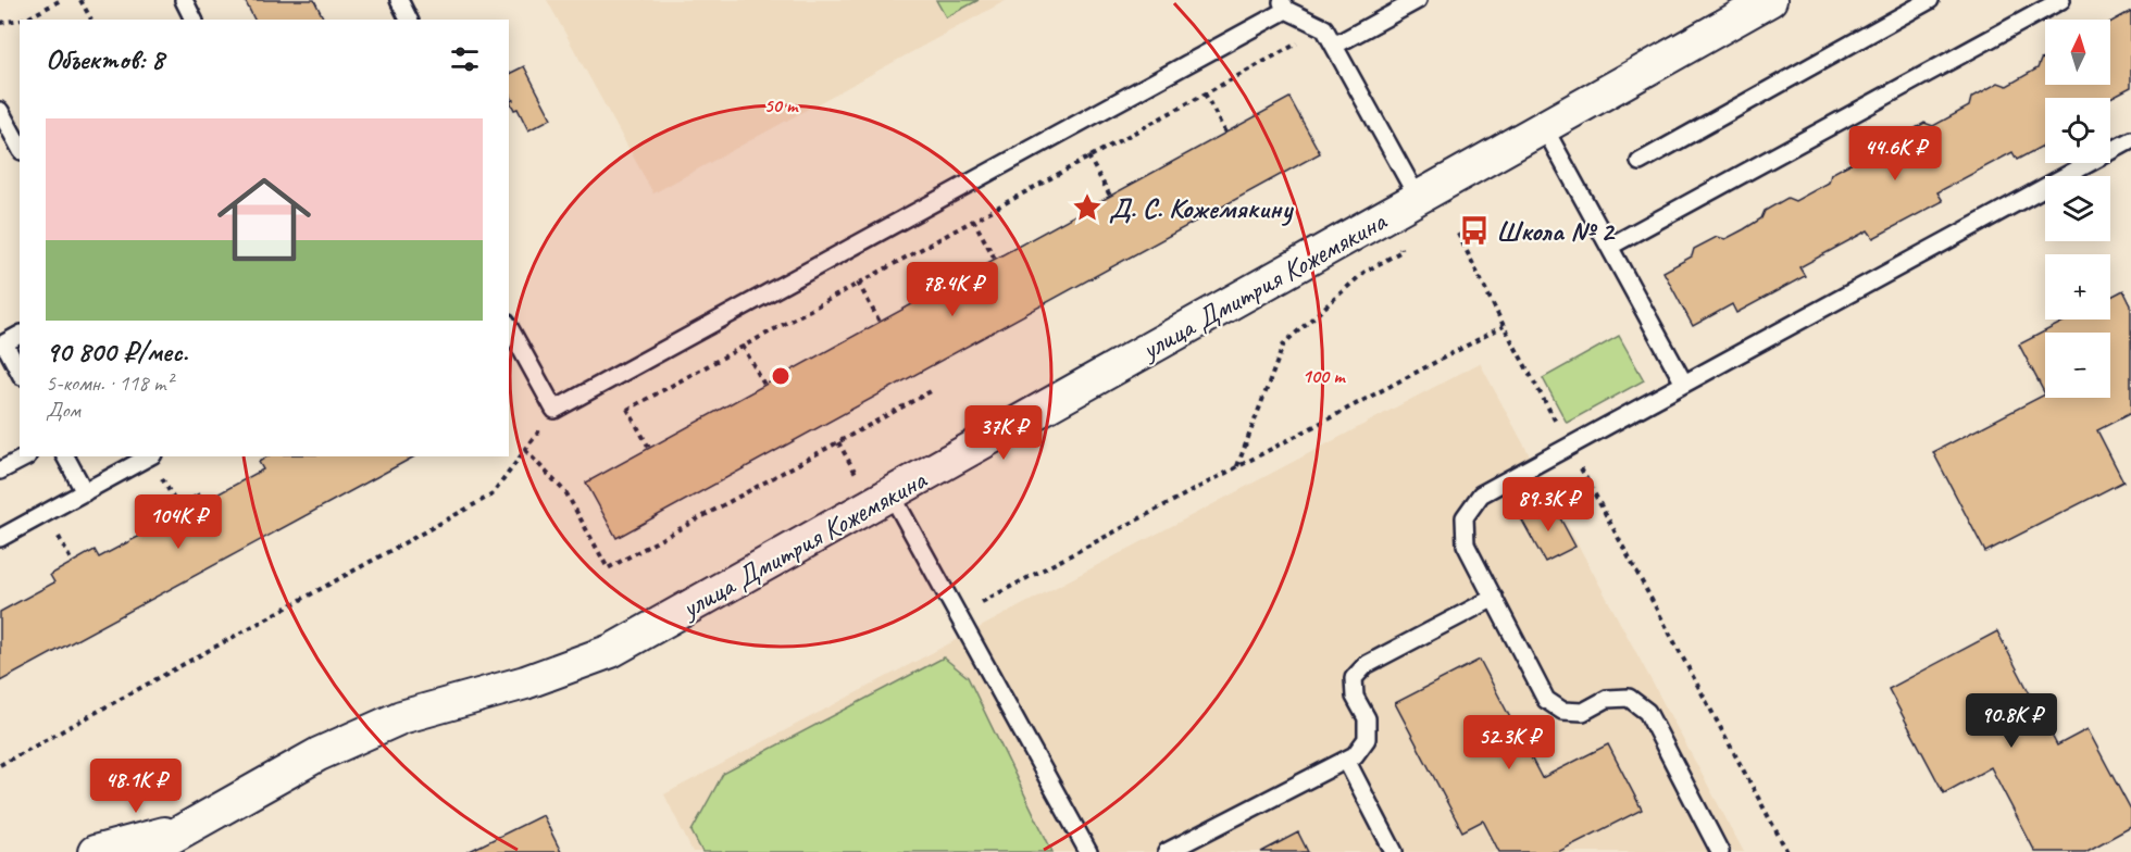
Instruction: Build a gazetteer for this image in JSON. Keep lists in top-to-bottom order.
{
  "streets": {
    "street": ["улица Дмитрия Кожемякина"]
  },
  "places": {
    "place": ["Д. С. Кожемякину"],
    "bus stop": ["Школа № 2"]
  },
  "north": "top",
  "page": {
    "map_buttons": ["+", "−"],
    "heading": "Объектов: 8",
    "list": [
      {
        "name": "90 800 ₽/мес.",
        "note": "5-комн. · 118 m² · Дом"
      }
    ],
    "price": [
      "44.6K ₽",
      "78.4K ₽",
      "37K ₽",
      "89.3K ₽",
      "104K ₽",
      "90.8K ₽",
      "52.3K ₽",
      "48.1K ₽"
    ]
  },
  "rings": ["50 m", "100 m"]
}
